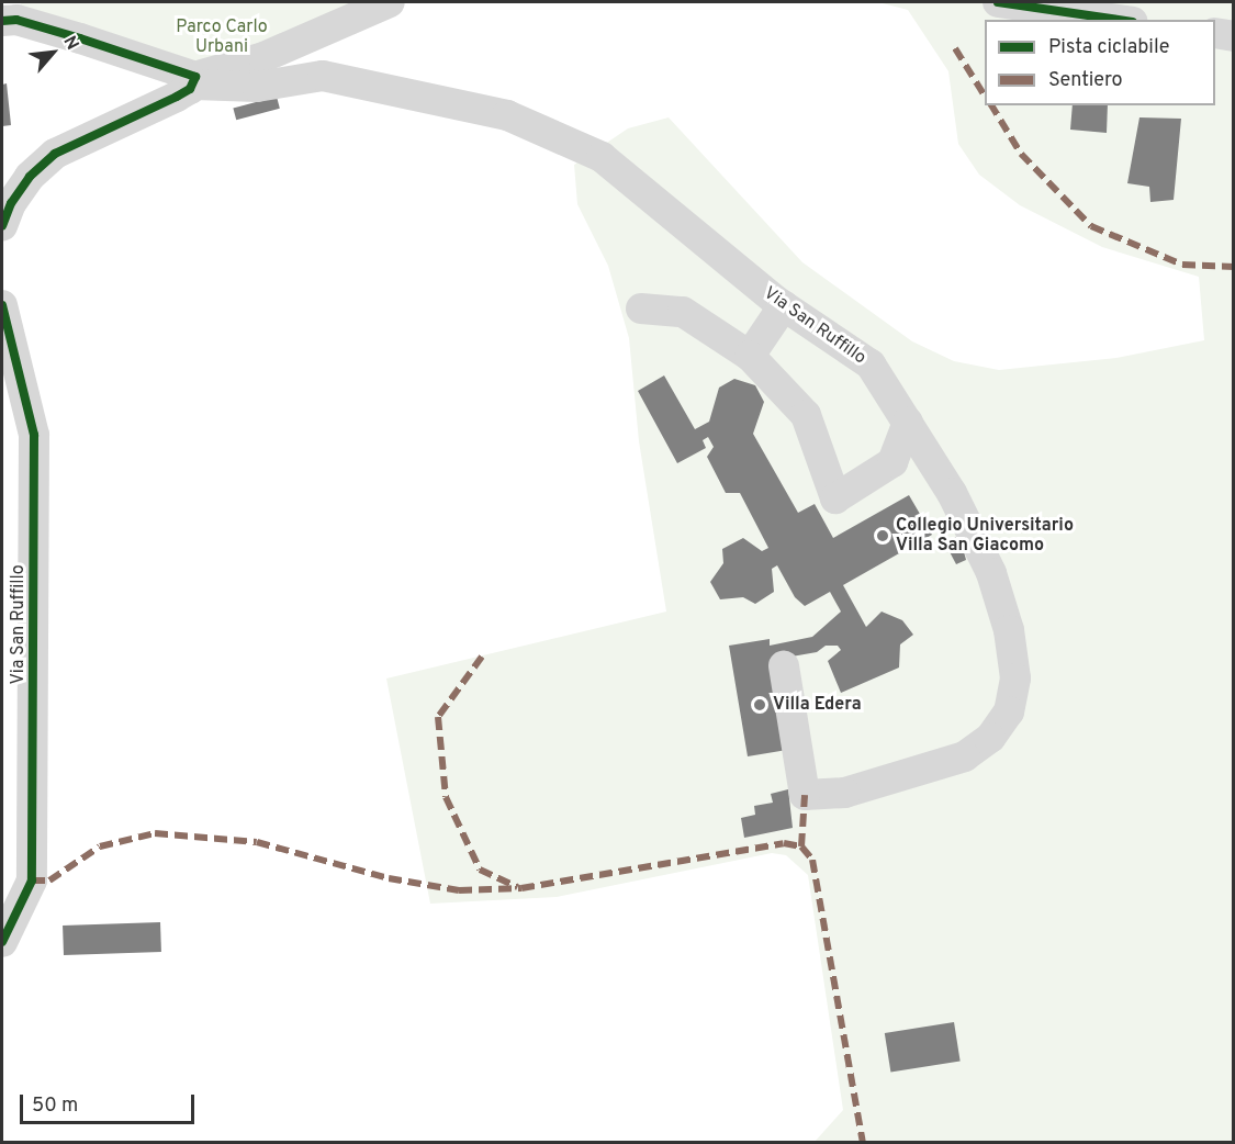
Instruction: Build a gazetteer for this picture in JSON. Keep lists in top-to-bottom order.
{
  "streets": {
    "street": ["Via San Ruffillo"]
  },
  "parks": ["Parco Carlo Urbani"],
  "places": ["Collegio Universitario Villa San Giacomo", "Villa Edera"],
  "legend": ["Pista ciclabile", "Sentiero"],
  "scale_bar": "50 m",
  "north": "top right"
}
